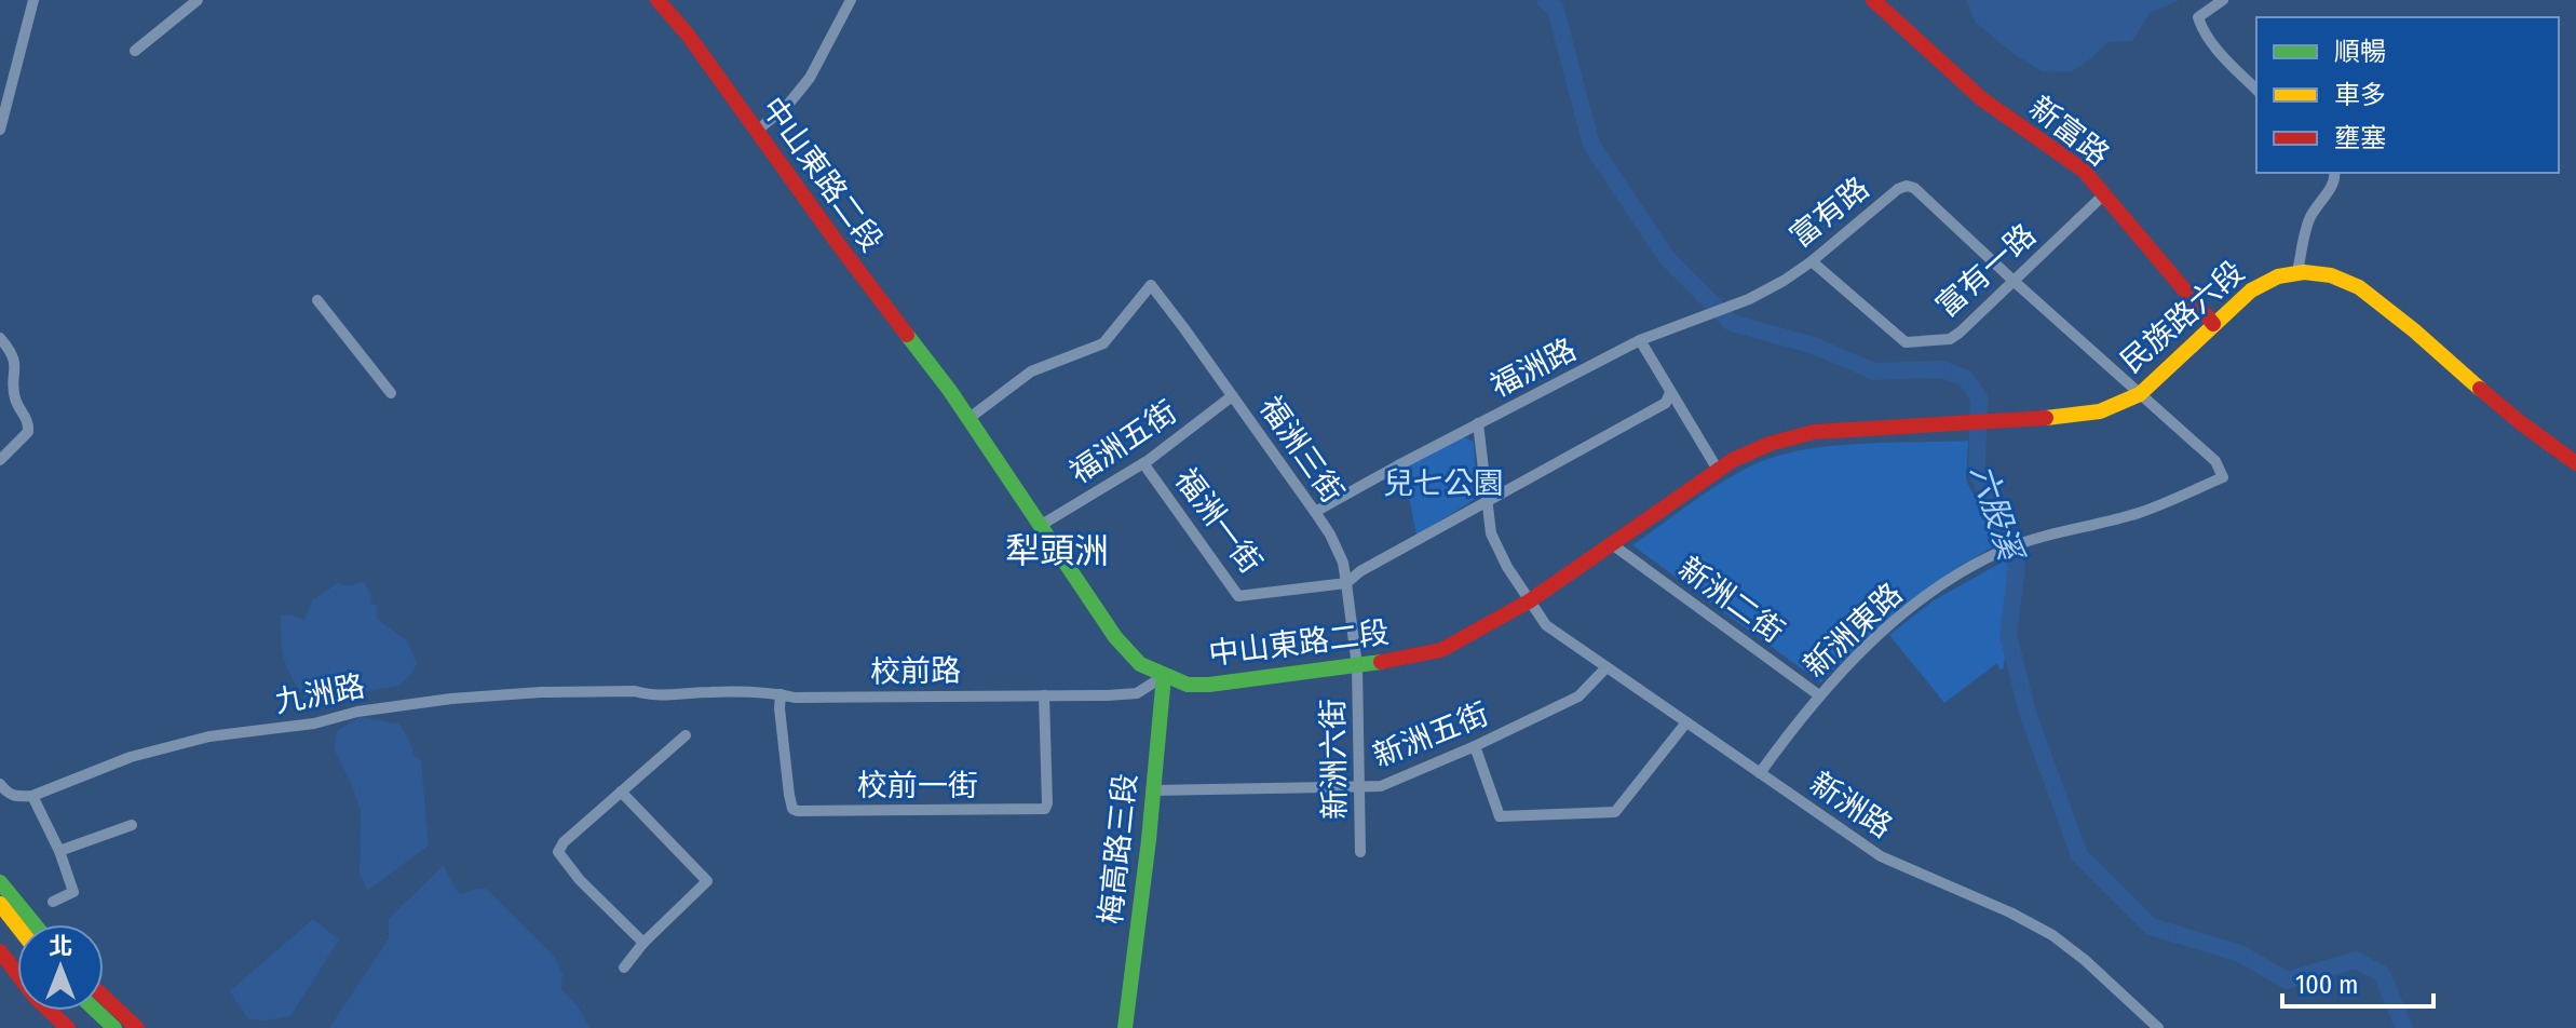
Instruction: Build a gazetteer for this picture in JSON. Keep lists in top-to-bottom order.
{
  "streets": {
    "main road": [
      "新富路",
      "中山東路二段",
      "民族路六段",
      "梅高路三段"
    ],
    "street": [
      "富有路",
      "富有一路",
      "福洲路",
      "福洲五街",
      "福洲三街",
      "福洲一街",
      "新洲二街",
      "新洲東路",
      "校前路",
      "九洲路",
      "新洲五街",
      "新洲六街",
      "校前一街",
      "新洲路"
    ]
  },
  "crossings": [
    ["新富路", "富有一路"],
    ["新富路", "民族路六段"],
    ["中山東路二段", "民族路六段"],
    ["中山東路二段", "福洲路"],
    ["中山東路二段", "福洲五街"],
    ["中山東路二段", "福洲三街"],
    ["中山東路二段", "新洲二街"],
    ["中山東路二段", "校前路"],
    ["中山東路二段", "新洲六街"],
    ["中山東路二段", "新洲路"],
    ["中山東路二段", "梅高路三段"],
    ["富有路", "富有一路"],
    ["富有路", "民族路六段"],
    ["富有路", "福洲路"],
    ["富有路", "新洲東路"],
    ["福洲路", "福洲一街"],
    ["福洲路", "新洲路"],
    ["福洲五街", "福洲三街"],
    ["福洲五街", "福洲一街"],
    ["福洲三街", "福洲一街"],
    ["福洲三街", "新洲六街"],
    ["新洲二街", "新洲東路"],
    ["新洲東路", "新洲路"],
    ["校前路", "九洲路"],
    ["校前路", "校前一街"],
    ["校前路", "梅高路三段"],
    ["新洲五街", "新洲六街"],
    ["新洲五街", "新洲路"],
    ["新洲五街", "梅高路三段"]
  ],
  "districts": ["犁頭洲"],
  "water": ["六股溪"],
  "parks": ["兒七公園"],
  "legend": ["順暢", "車多", "壅塞"],
  "scale_bar": "100 m",
  "north": "top"
}
